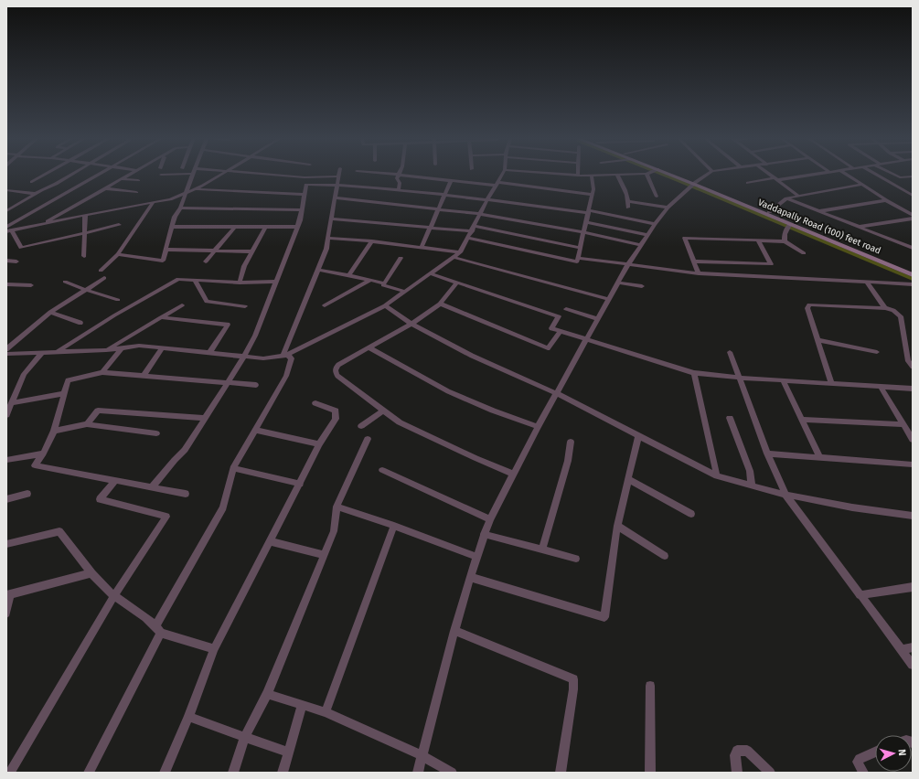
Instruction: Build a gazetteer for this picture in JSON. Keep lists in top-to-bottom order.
{
  "streets": {
    "main road": ["Vaddapally Road (100) feet road"]
  },
  "north": "right"
}
